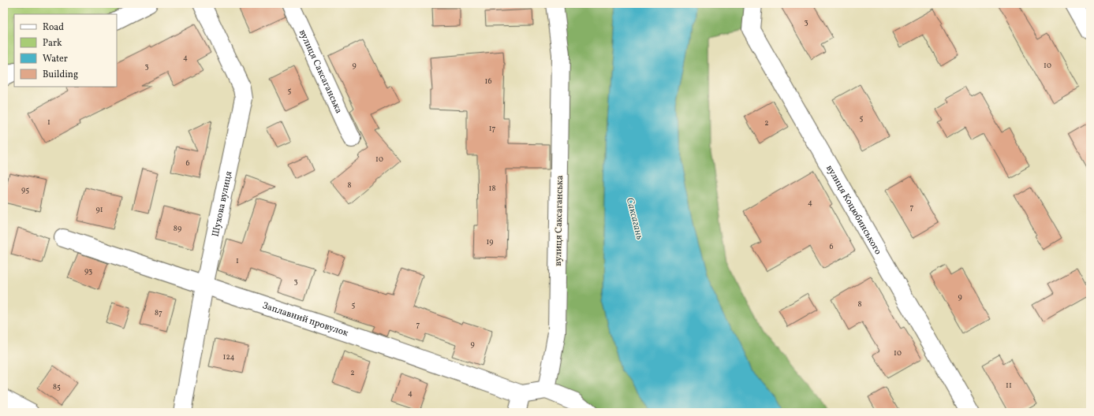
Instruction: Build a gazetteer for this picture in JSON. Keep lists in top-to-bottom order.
{
  "streets": {
    "street": [
      "вулиця Саксаганська",
      "Шухова вулиця",
      "вулиця Коцюбинського",
      "Заплавний провулок"
    ]
  },
  "crossings": [
    ["вулиця Саксаганська", "Заплавний провулок"],
    ["Шухова вулиця", "Заплавний провулок"]
  ],
  "water": ["Саксагань"],
  "house_numbers": [
    "3",
    "4",
    "9",
    "10",
    "3",
    "16",
    "5",
    "5",
    "1",
    "2",
    "17",
    "10",
    "6",
    "8",
    "18",
    "95",
    "4",
    "7",
    "91",
    "89",
    "19",
    "6",
    "1",
    "93",
    "3",
    "9",
    "8",
    "5",
    "87",
    "7",
    "9",
    "10",
    "124",
    "2",
    "11",
    "85",
    "4"
  ],
  "legend": [
    "Road",
    "Park",
    "Water",
    "Building"
  ]
}
